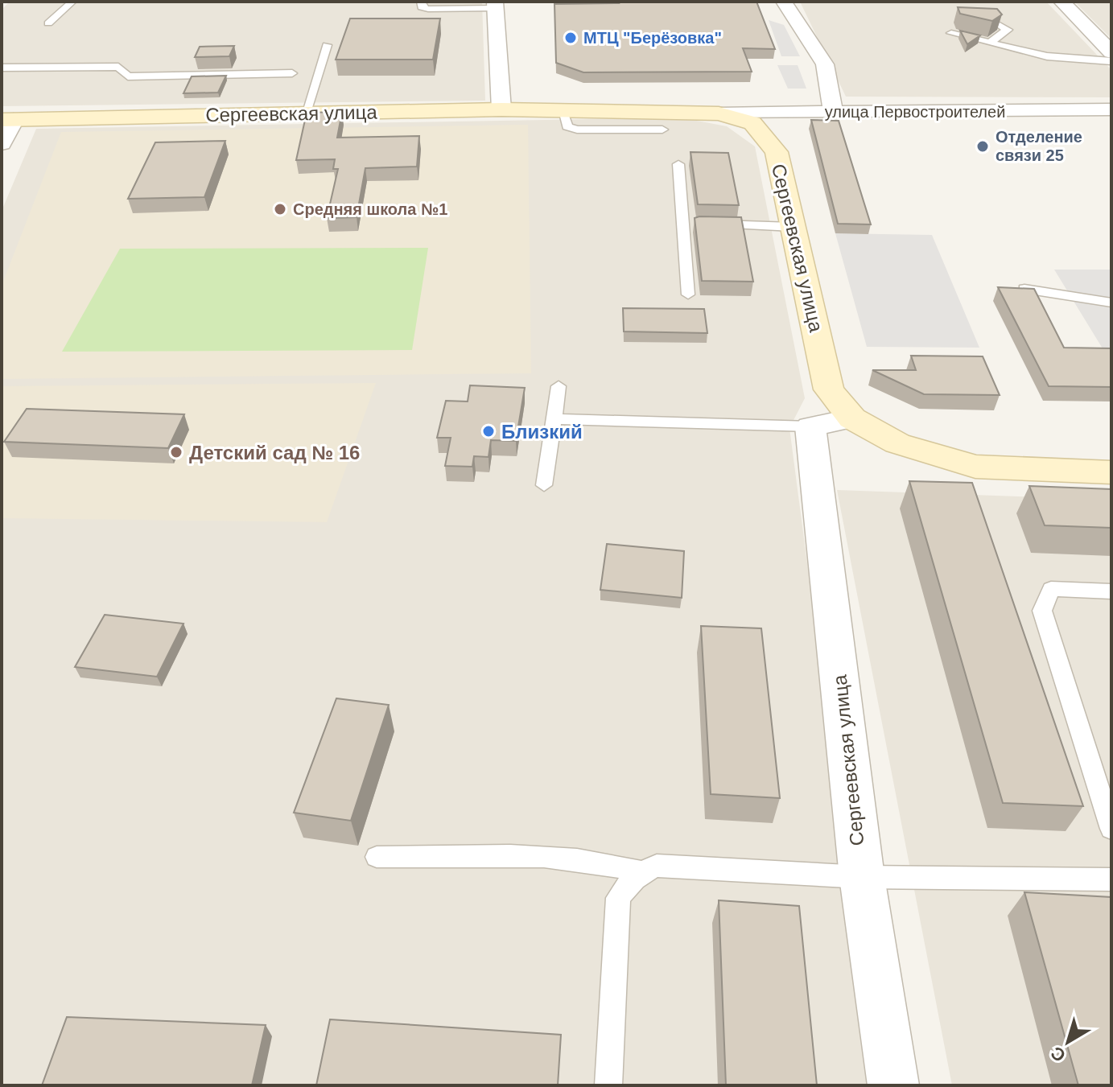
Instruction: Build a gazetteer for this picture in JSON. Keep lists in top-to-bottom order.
{
  "streets": {
    "main road": ["Сергеевская улица"],
    "street": ["улица Первостроителей"]
  },
  "crossings": [
    ["улица Первостроителей", "Сергеевская улица"]
  ],
  "places": [
    "МТЦ \"Берёзовка\"",
    "Отделение связи 25",
    "Средняя школа №1",
    "Близкий",
    "Детский сад № 16"
  ],
  "north": "bottom left"
}
